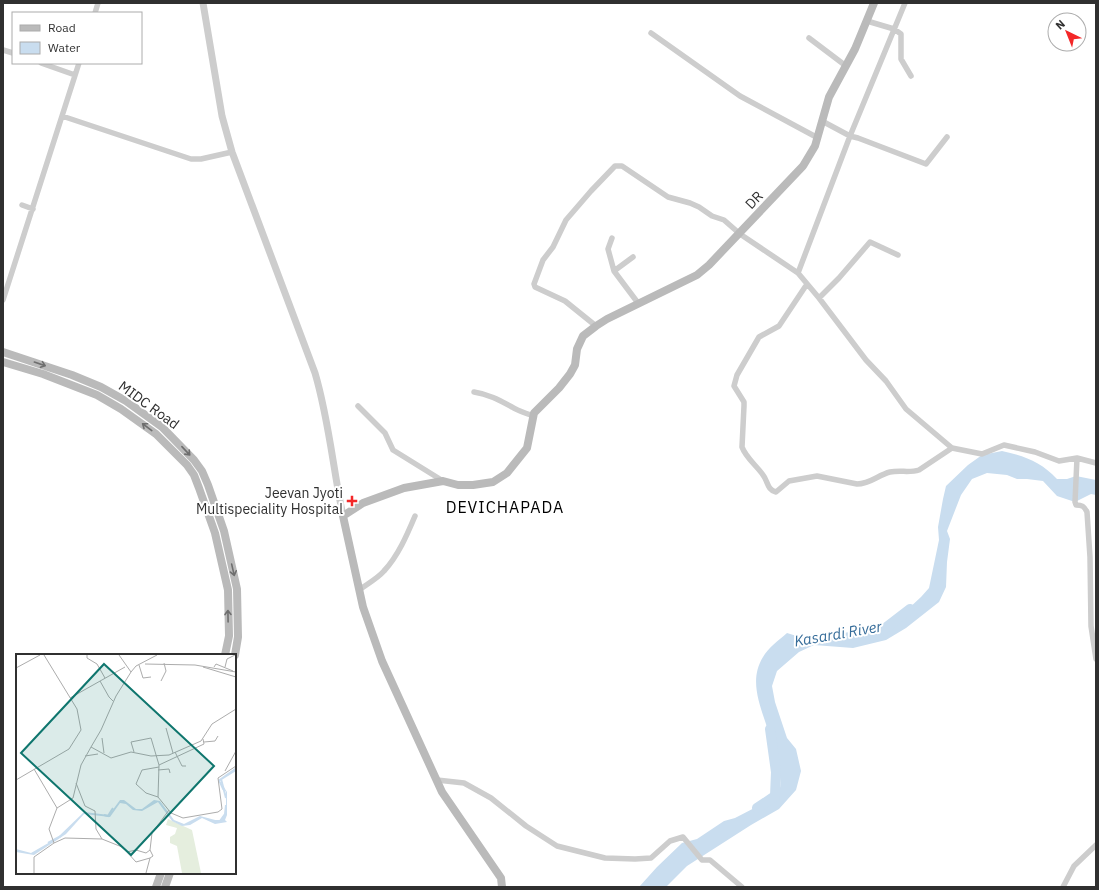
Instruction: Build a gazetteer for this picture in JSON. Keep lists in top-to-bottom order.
{
  "streets": {
    "main road": ["DR", "MIDC Road"]
  },
  "districts": ["DEVICHAPADA"],
  "water": ["Kasardi River"],
  "places": {
    "health": ["Jeevan Jyoti Multispeciality Hospital"]
  },
  "legend": ["Road", "Water"],
  "north": "top left"
}
